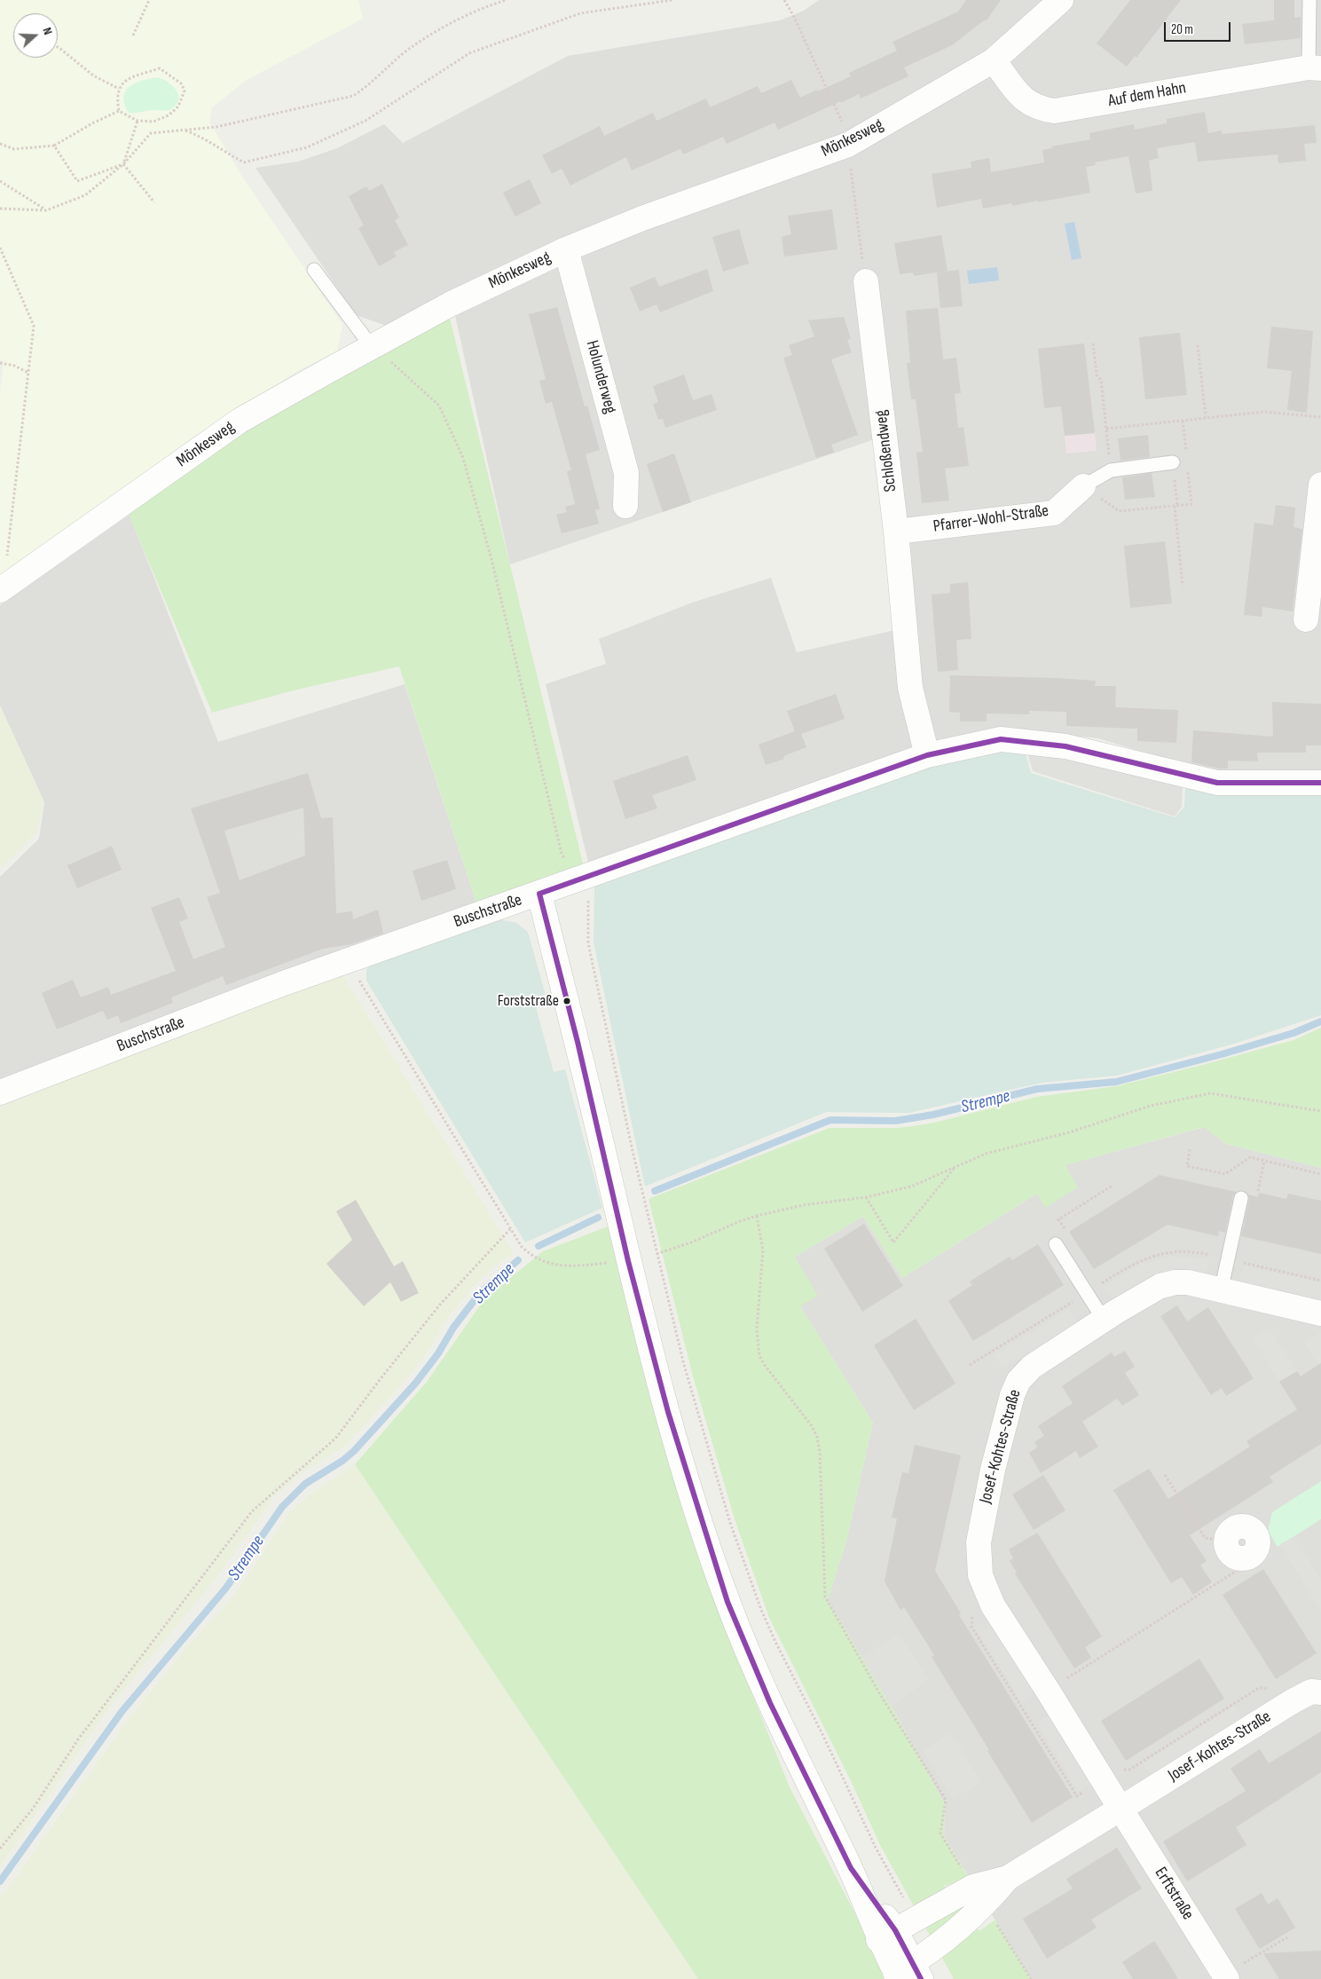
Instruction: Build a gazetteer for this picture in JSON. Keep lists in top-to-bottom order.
{
  "streets": {
    "street": [
      "Auf dem Hahn",
      "Mönkesweg",
      "Holunderweg",
      "Schloßendweg",
      "Pfarrer-Wohl-Straße",
      "Buschstraße",
      "Josef-Kohtes-Straße",
      "Erftstraße"
    ]
  },
  "crossings": [
    ["Auf dem Hahn", "Mönkesweg"],
    ["Mönkesweg", "Holunderweg"],
    ["Schloßendweg", "Pfarrer-Wohl-Straße"],
    ["Schloßendweg", "Buschstraße"],
    ["Josef-Kohtes-Straße", "Erftstraße"]
  ],
  "water": ["Strempe"],
  "places": ["Forststraße"],
  "scale_bar": "20 m",
  "north": "right"
}
